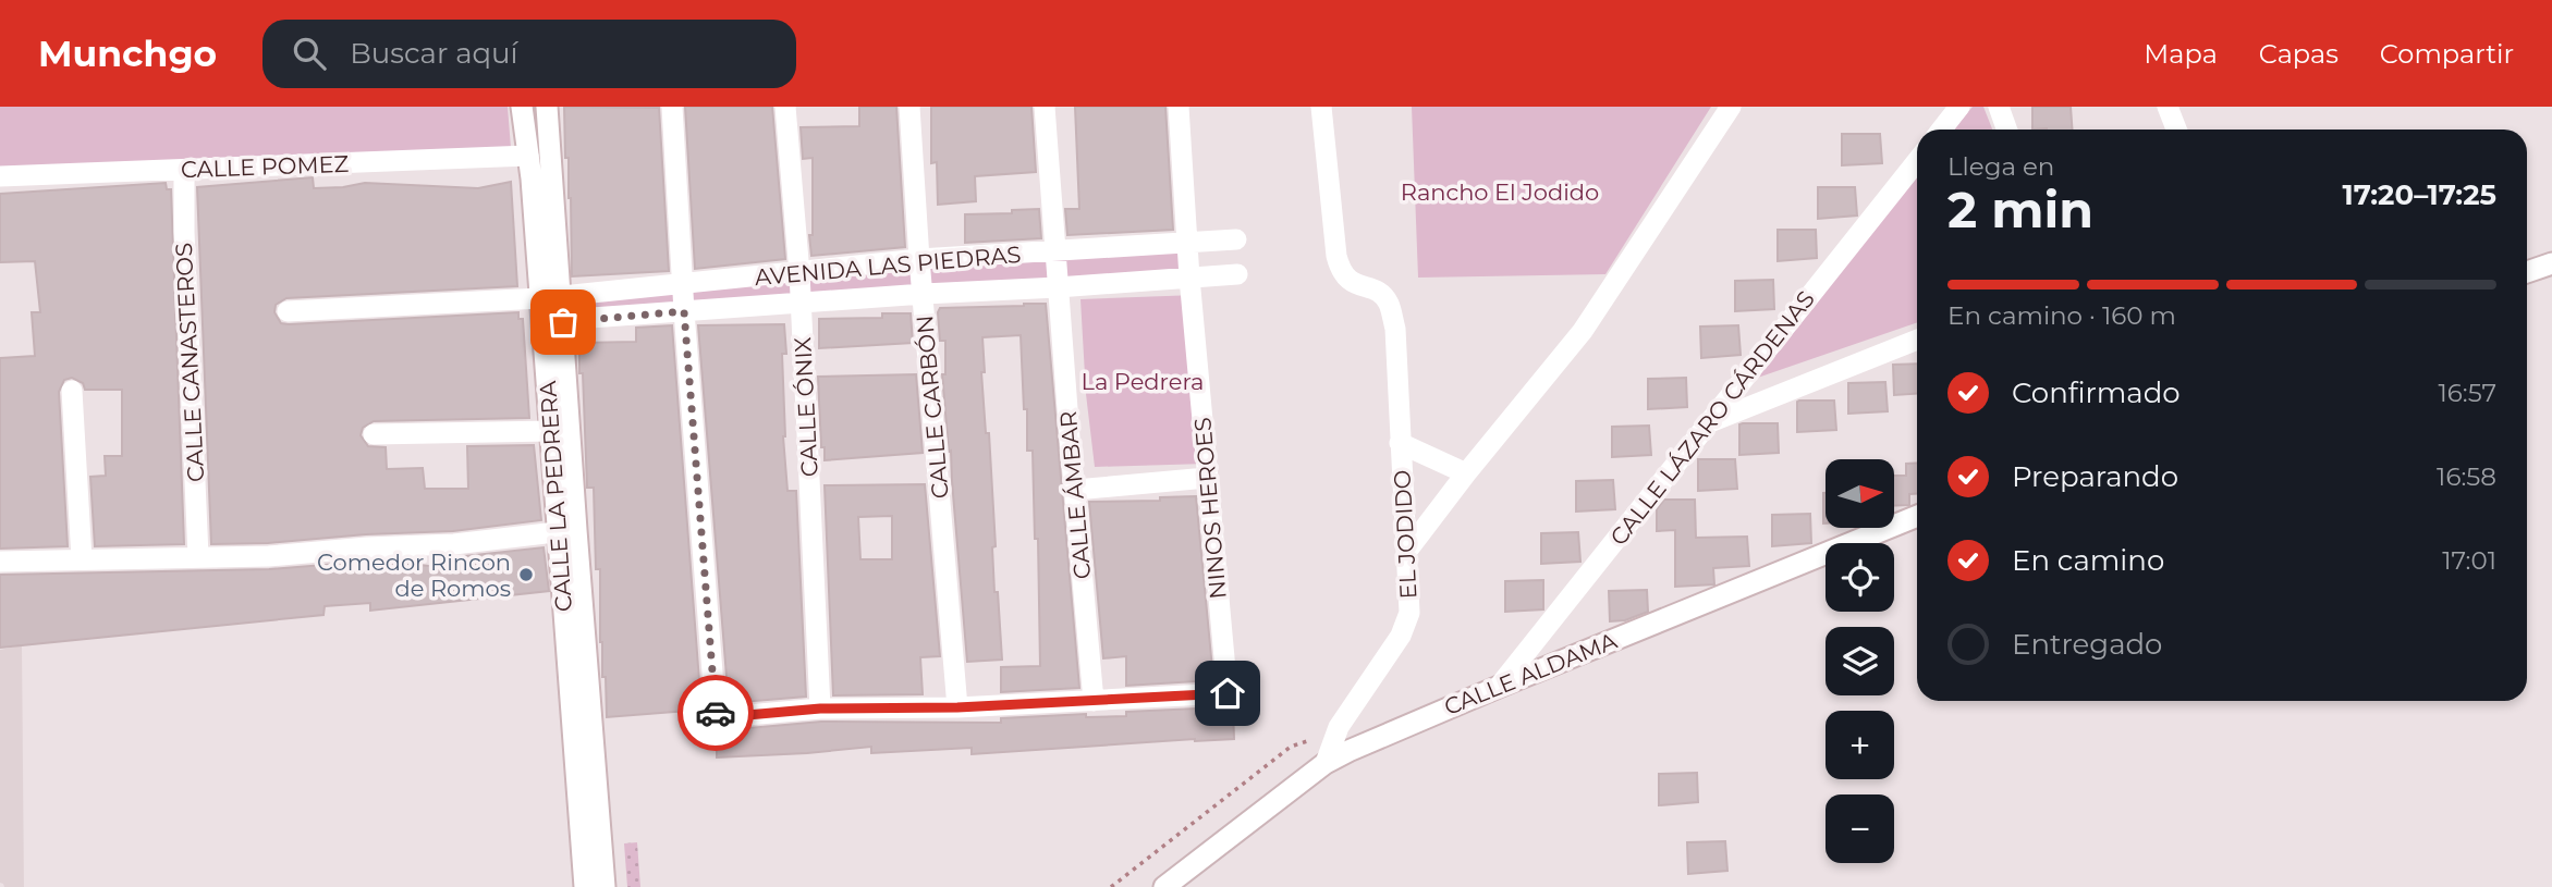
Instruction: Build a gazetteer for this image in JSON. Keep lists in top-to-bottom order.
{
  "streets": {
    "street": [
      "CALLE POMEZ",
      "AVENIDA LAS PIEDRAS",
      "CALLE CANASTEROS",
      "CALLE ÓNIX",
      "CALLE CARBÓN",
      "CALLE LÁZARO CÁRDENAS",
      "CALLE ÁMBAR",
      "CALLE LA PEDRERA",
      "NINOS HEROES",
      "EL JODIDO",
      "CALLE ALDAMA"
    ]
  },
  "crossings": [
    ["CALLE POMEZ", "CALLE CANASTEROS"],
    ["CALLE POMEZ", "CALLE LA PEDRERA"],
    ["AVENIDA LAS PIEDRAS", "CALLE ÓNIX"],
    ["AVENIDA LAS PIEDRAS", "CALLE CARBÓN"],
    ["AVENIDA LAS PIEDRAS", "CALLE ÁMBAR"],
    ["AVENIDA LAS PIEDRAS", "CALLE LA PEDRERA"],
    ["AVENIDA LAS PIEDRAS", "NINOS HEROES"],
    ["CALLE LÁZARO CÁRDENAS", "CALLE ALDAMA"],
    ["CALLE ÁMBAR", "NINOS HEROES"],
    ["EL JODIDO", "CALLE ALDAMA"]
  ],
  "parks": ["Rancho El Jodido", "La Pedrera"],
  "places": ["Comedor Rincon de Romos"],
  "north": "right",
  "page": {
    "header": "Munchgo",
    "search": "Buscar aquí",
    "nav": ["Mapa", "Capas", "Compartir"],
    "heading": ["2 min", "Llega en", "17:20–17:25"],
    "bar": "En camino · 160 m",
    "list": [
      ["Confirmado", "16:57"],
      ["Preparando", "16:58"],
      ["En camino", "17:01"],
      "Entregado"
    ],
    "map_buttons": ["+", "−"]
  }
}
